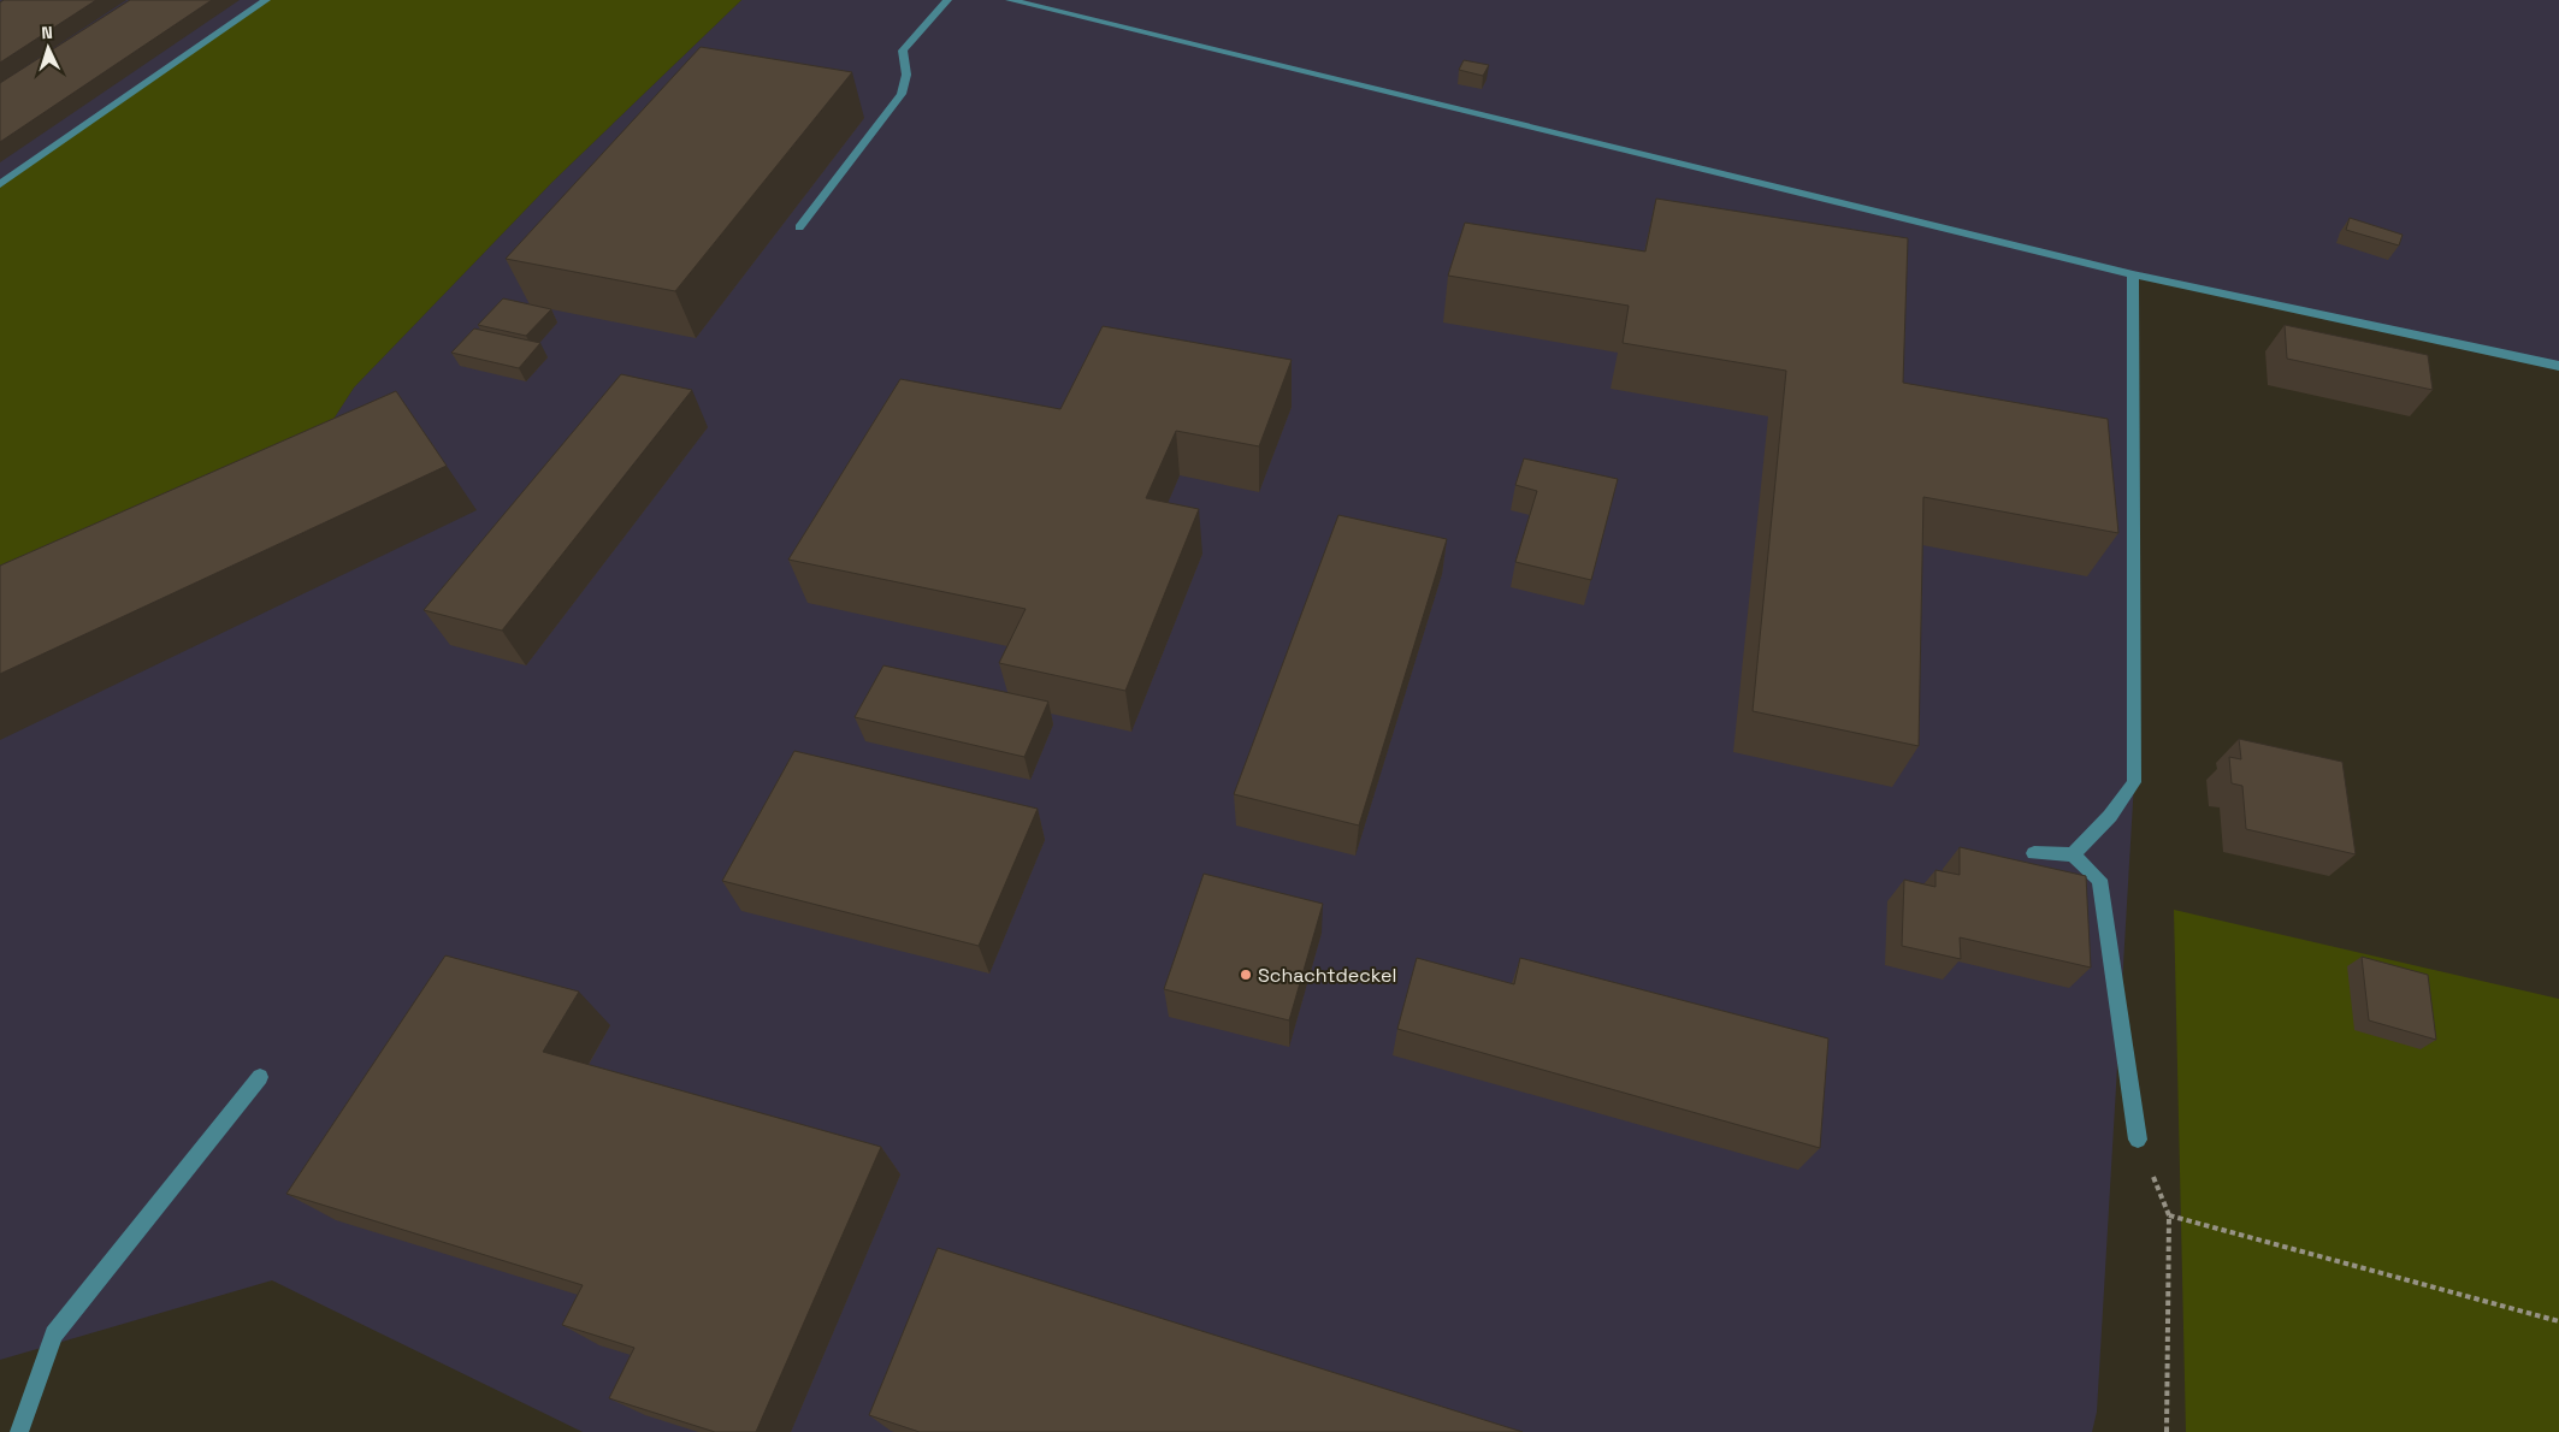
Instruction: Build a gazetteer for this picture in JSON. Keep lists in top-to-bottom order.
{
  "places": ["Schachtdeckel"],
  "north": "top"
}
